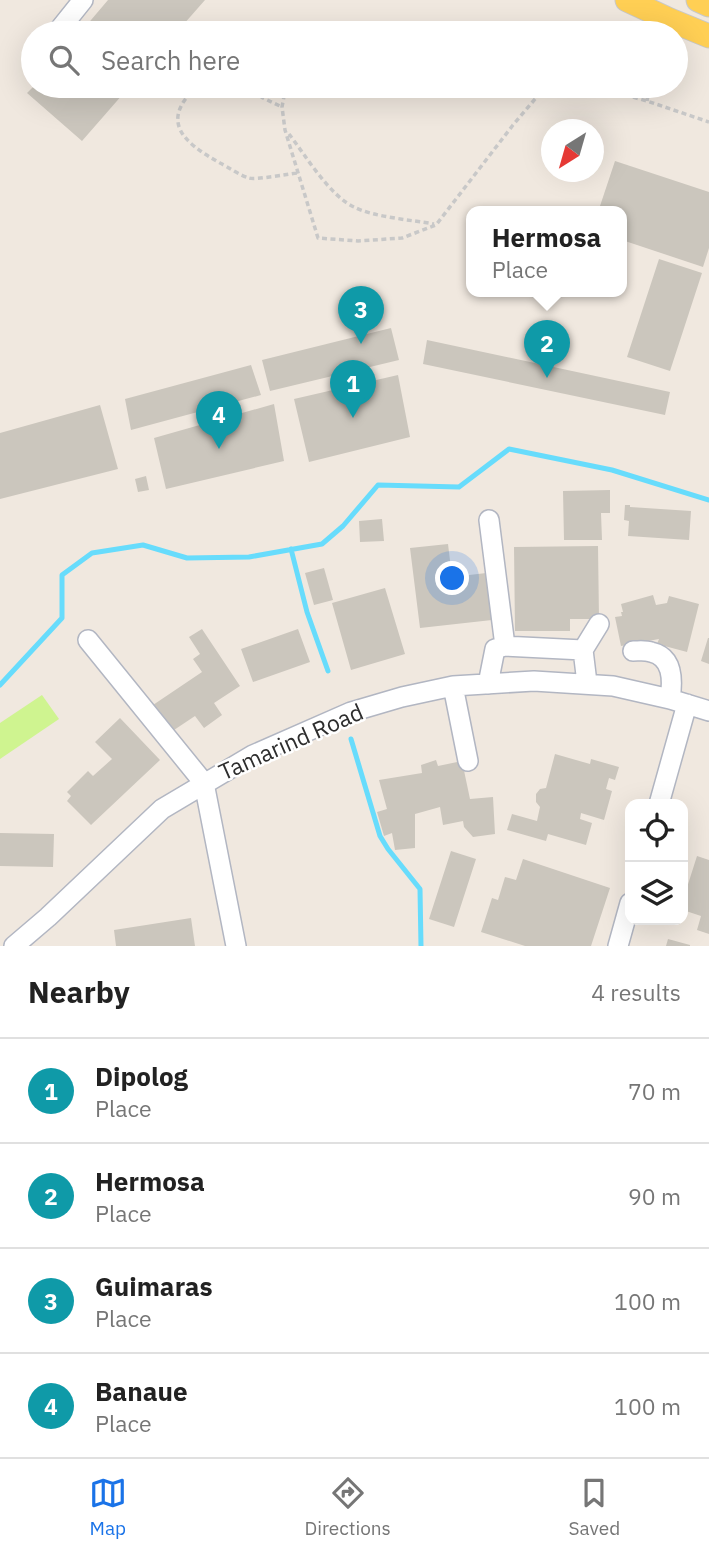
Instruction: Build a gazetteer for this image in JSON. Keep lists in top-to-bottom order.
{
  "streets": {
    "street": ["Tamarind Road"]
  },
  "north": "bottom left",
  "page": {
    "search": "Search here",
    "popup": ["Hermosa", "Place"],
    "pins": [
      "3",
      "2",
      "1",
      "4"
    ],
    "heading": ["Nearby", "4 results"],
    "list": [
      {
        "mark": "1",
        "name": "Dipolog",
        "note": "Place",
        "value": "70 m"
      },
      {
        "mark": "2",
        "name": "Hermosa",
        "note": "Place",
        "value": "90 m"
      },
      {
        "mark": "3",
        "name": "Guimaras",
        "note": "Place",
        "value": "100 m"
      },
      {
        "mark": "4",
        "name": "Banaue",
        "note": "Place",
        "value": "100 m"
      }
    ],
    "nav": ["Map", "Directions", "Saved"]
  }
}
